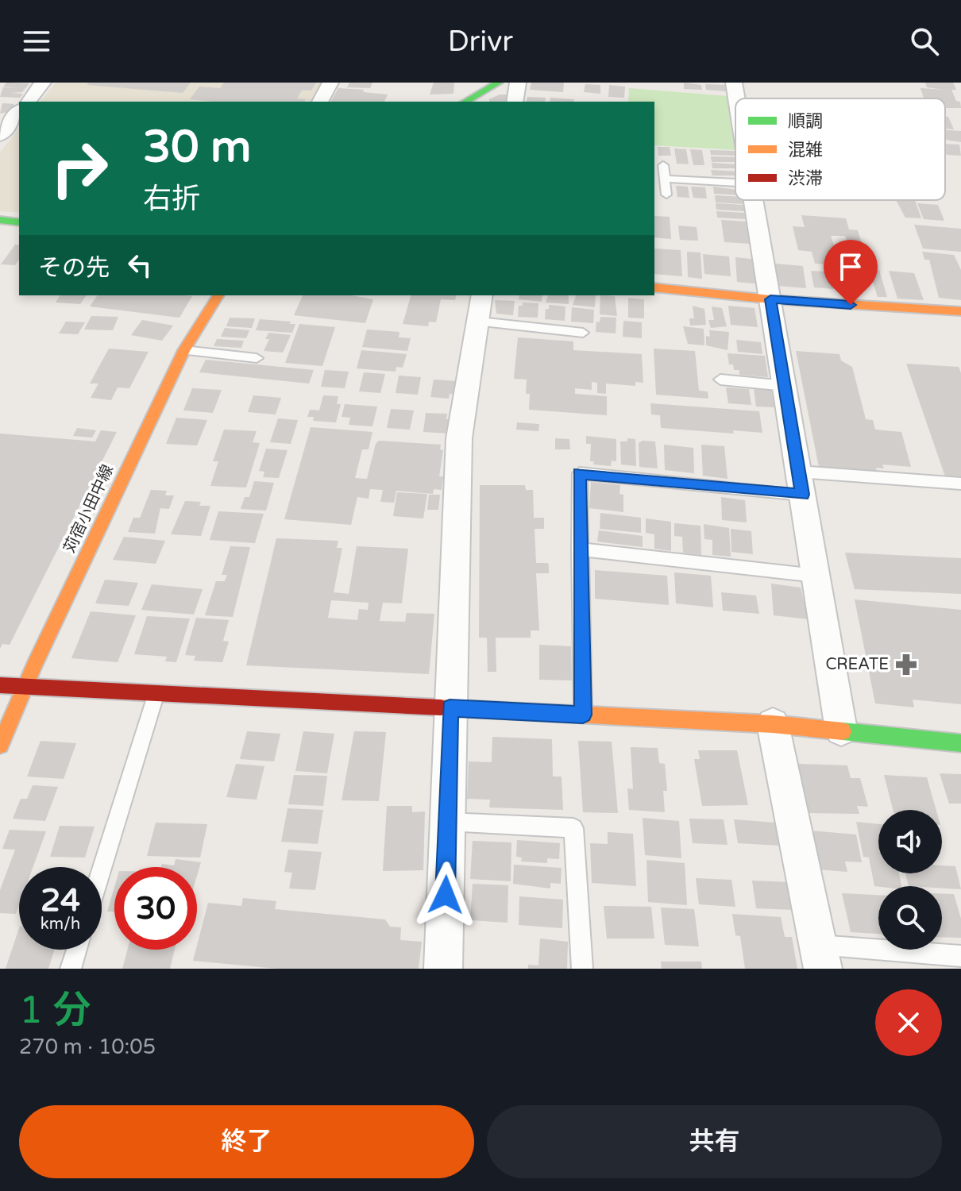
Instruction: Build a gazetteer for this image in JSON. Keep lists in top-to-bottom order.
{
  "streets": {
    "street": ["苅宿小田中線"]
  },
  "places": {
    "pharmacy": ["CREATE"]
  },
  "legend": ["順調", "混雑", "渋滞"],
  "page": {
    "header": "Drivr",
    "turn": ["30 m", "右折"],
    "then": "その先",
    "speed": "24 km/h",
    "limit": "30",
    "heading": ["1 分", "270 m · 10:05"],
    "buttons": ["終了", "共有"]
  }
}
